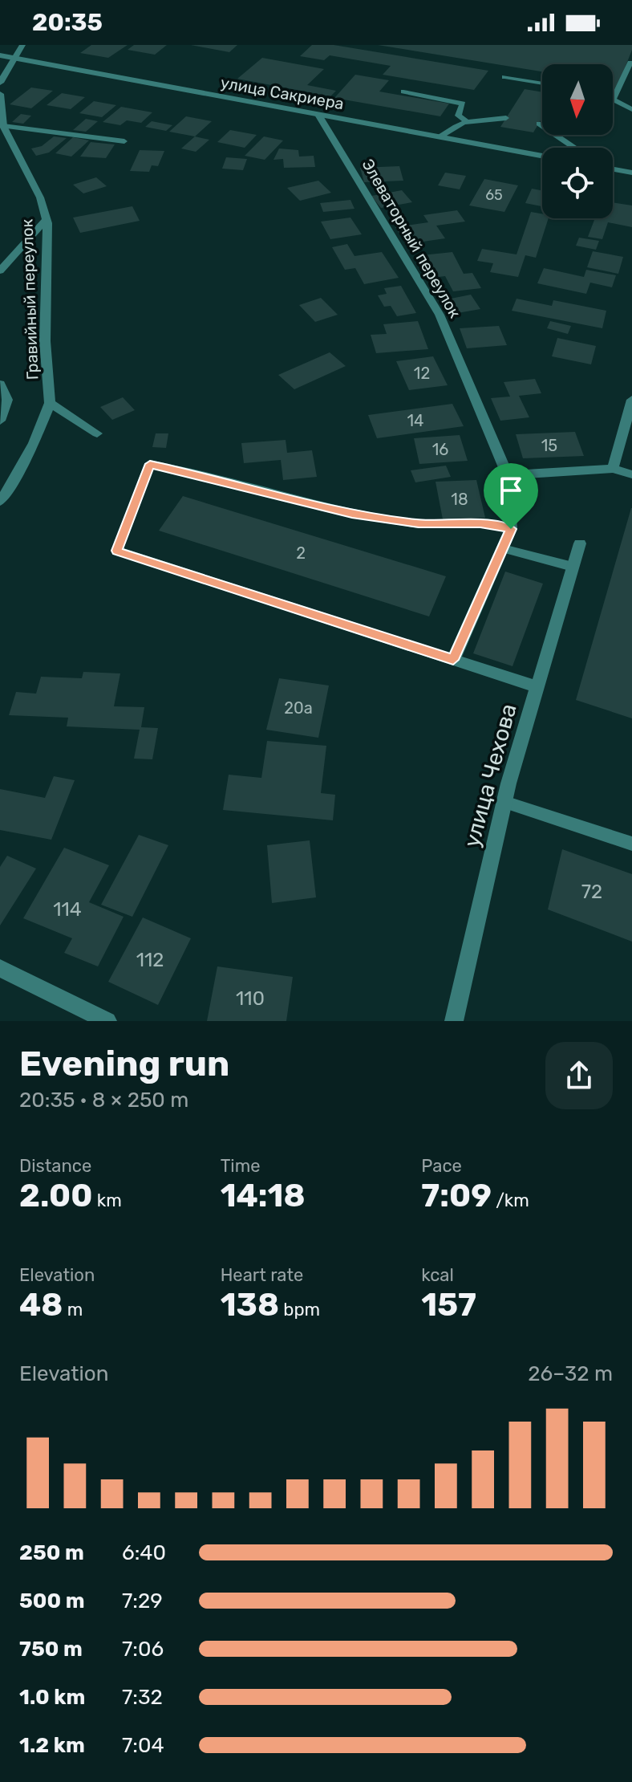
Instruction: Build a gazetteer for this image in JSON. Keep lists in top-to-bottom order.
{
  "streets": {
    "street": [
      "улица Сакриера",
      "Элеваторный переулок",
      "Гравийный переулок",
      "улица Чехова"
    ]
  },
  "crossings": [
    ["улица Сакриера", "Элеваторный переулок"]
  ],
  "house_numbers": [
    "65",
    "12",
    "14",
    "15",
    "16",
    "18",
    "2",
    "20а",
    "72",
    "114",
    "112",
    "110"
  ],
  "north": "bottom",
  "page": {
    "status": "20:35",
    "heading": ["Evening run", "20:35 · 8 × 250 m"],
    "stats": [
      ["Distance", "2.00 km"],
      ["Time", "14:18"],
      ["Pace", "7:09 /km"],
      ["Elevation", "48 m"],
      ["Heart rate", "138 bpm"],
      ["kcal", "157"]
    ],
    "chart": ["Elevation", "26–32 m"],
    "list": [
      {
        "name": "250 m",
        "note": "6:40"
      },
      {
        "name": "500 m",
        "note": "7:29"
      },
      {
        "name": "750 m",
        "note": "7:06"
      },
      {
        "name": "1.0 km",
        "note": "7:32"
      },
      {
        "name": "1.2 km",
        "note": "7:04"
      }
    ]
  }
}
